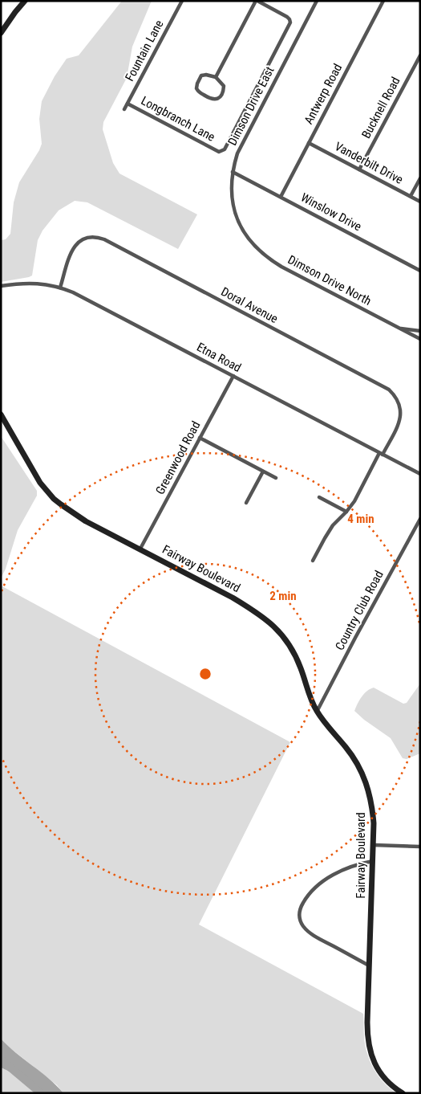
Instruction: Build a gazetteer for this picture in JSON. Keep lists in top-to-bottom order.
{
  "streets": {
    "street": [
      "Fountain Lane",
      "Antwerp Road",
      "Dimson Drive East",
      "Bucknell Road",
      "Longbranch Lane",
      "Vanderbilt Drive",
      "Winslow Drive",
      "Dimson Drive North",
      "Doral Avenue",
      "Etna Road",
      "Greenwood Road",
      "Fairway Boulevard",
      "Country Club Road"
    ]
  },
  "crossings": [
    ["Fountain Lane", "Longbranch Lane"],
    ["Antwerp Road", "Vanderbilt Drive"],
    ["Antwerp Road", "Winslow Drive"],
    ["Dimson Drive East", "Winslow Drive"],
    ["Dimson Drive East", "Dimson Drive North"],
    ["Bucknell Road", "Vanderbilt Drive"],
    ["Doral Avenue", "Etna Road"],
    ["Etna Road", "Greenwood Road"],
    ["Greenwood Road", "Fairway Boulevard"],
    ["Fairway Boulevard", "Country Club Road"]
  ],
  "rings": ["4 min", "2 min"]
}
